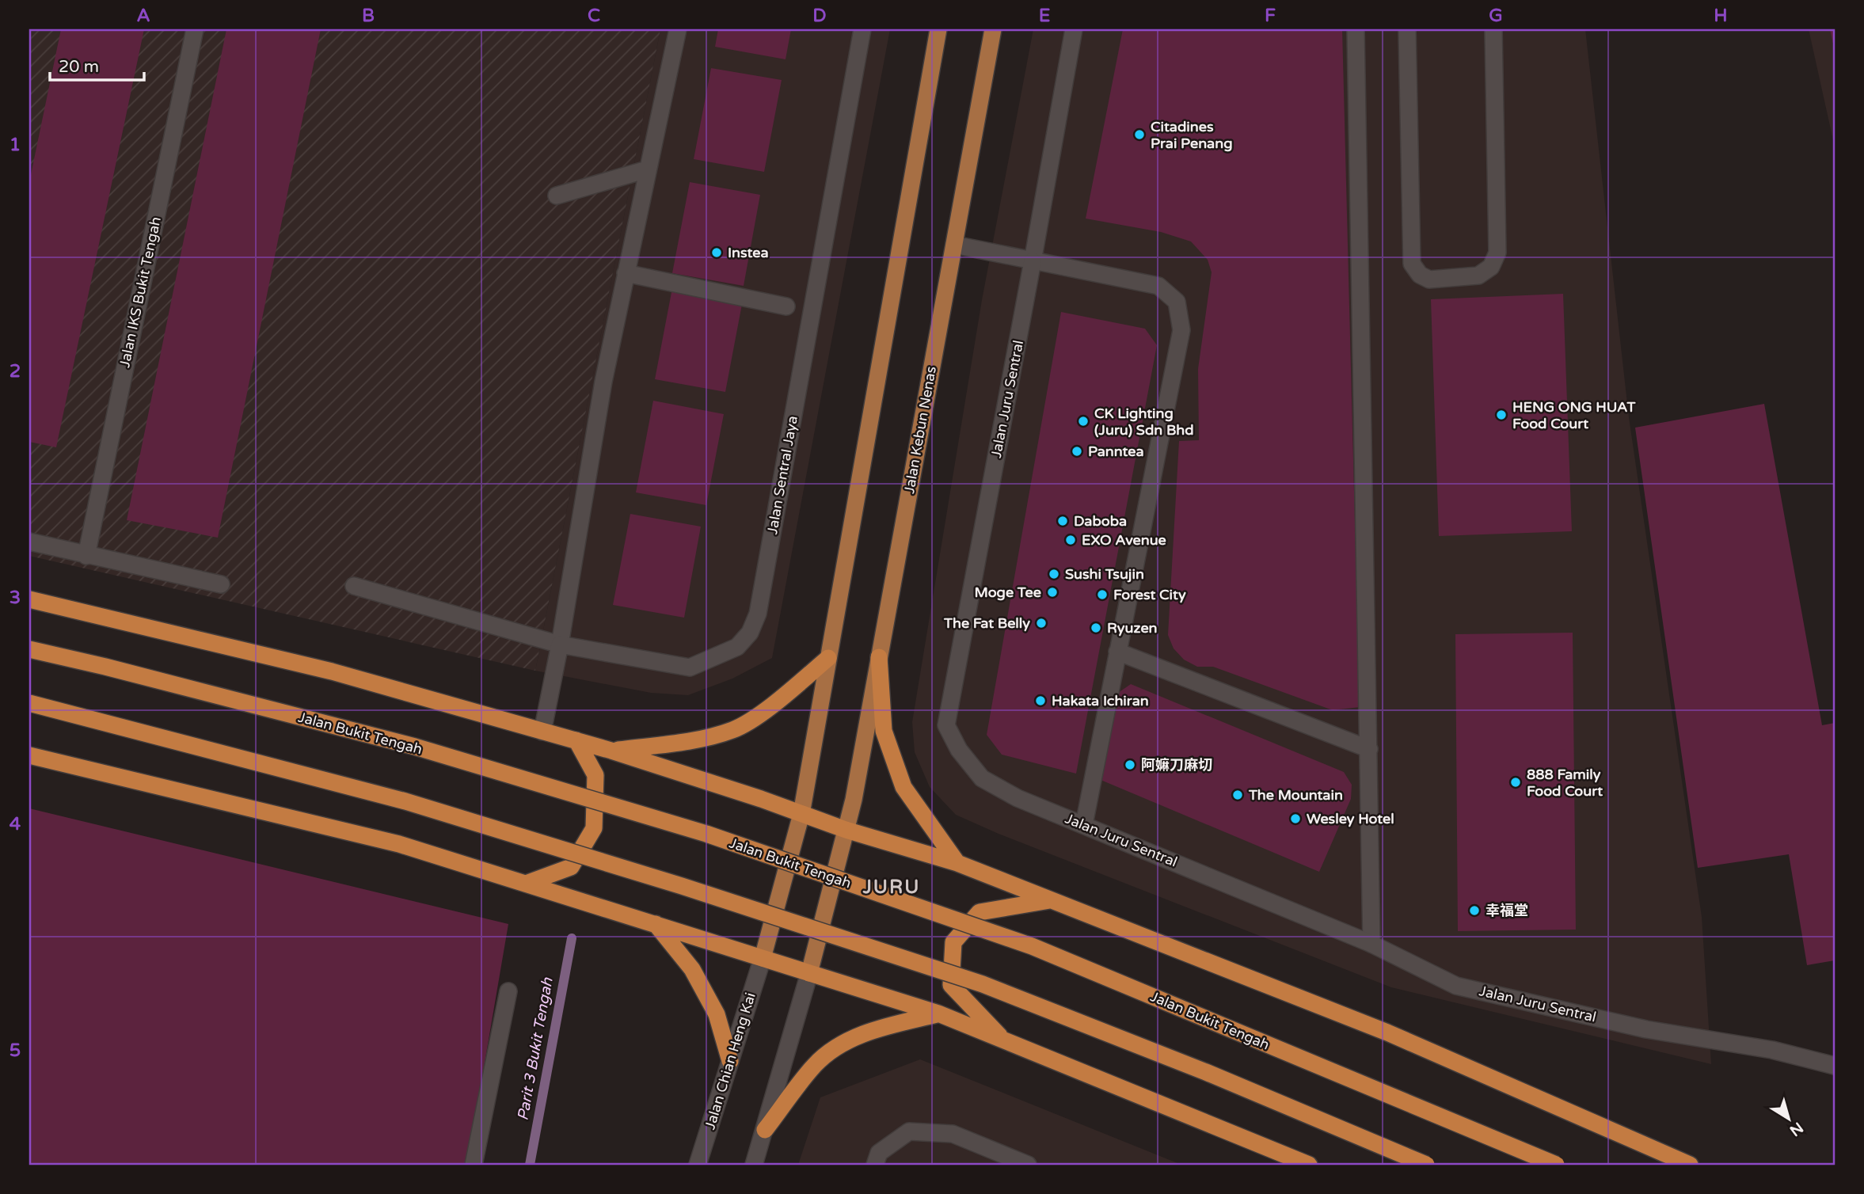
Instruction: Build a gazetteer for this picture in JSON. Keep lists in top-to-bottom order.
{
  "streets": {
    "highway": ["Jalan Bukit Tengah"],
    "main road": ["Jalan Kebun Nenas"],
    "street": [
      "Jalan IKS Bukit Tengah",
      "Jalan Juru Sentral",
      "Jalan Sentral Jaya",
      "Jalan Chian Heng Kai"
    ]
  },
  "districts": ["JURU"],
  "water": ["Parit 3 Bukit Tengah"],
  "places": [
    "Citadines Prai Penang",
    "Instea",
    "HENG ONG HUAT Food Court",
    "CK Lighting (Juru) Sdn Bhd",
    "Panntea",
    "Daboba",
    "EXO Avenue",
    "Sushi Tsujin",
    "Moge Tee",
    "Forest City",
    "The Fat Belly",
    "Ryuzen",
    "Hakata Ichiran",
    "阿嫲刀麻切",
    "888 Family Food Court",
    "The Mountain",
    "Wesley Hotel",
    "幸福堂"
  ],
  "scale_bar": "20 m",
  "north": "bottom right",
  "grid": {
    "columns": [
      "A",
      "B",
      "C",
      "D",
      "E",
      "F",
      "G",
      "H"
    ],
    "rows": [
      "1",
      "2",
      "3",
      "4",
      "5"
    ]
  }
}
